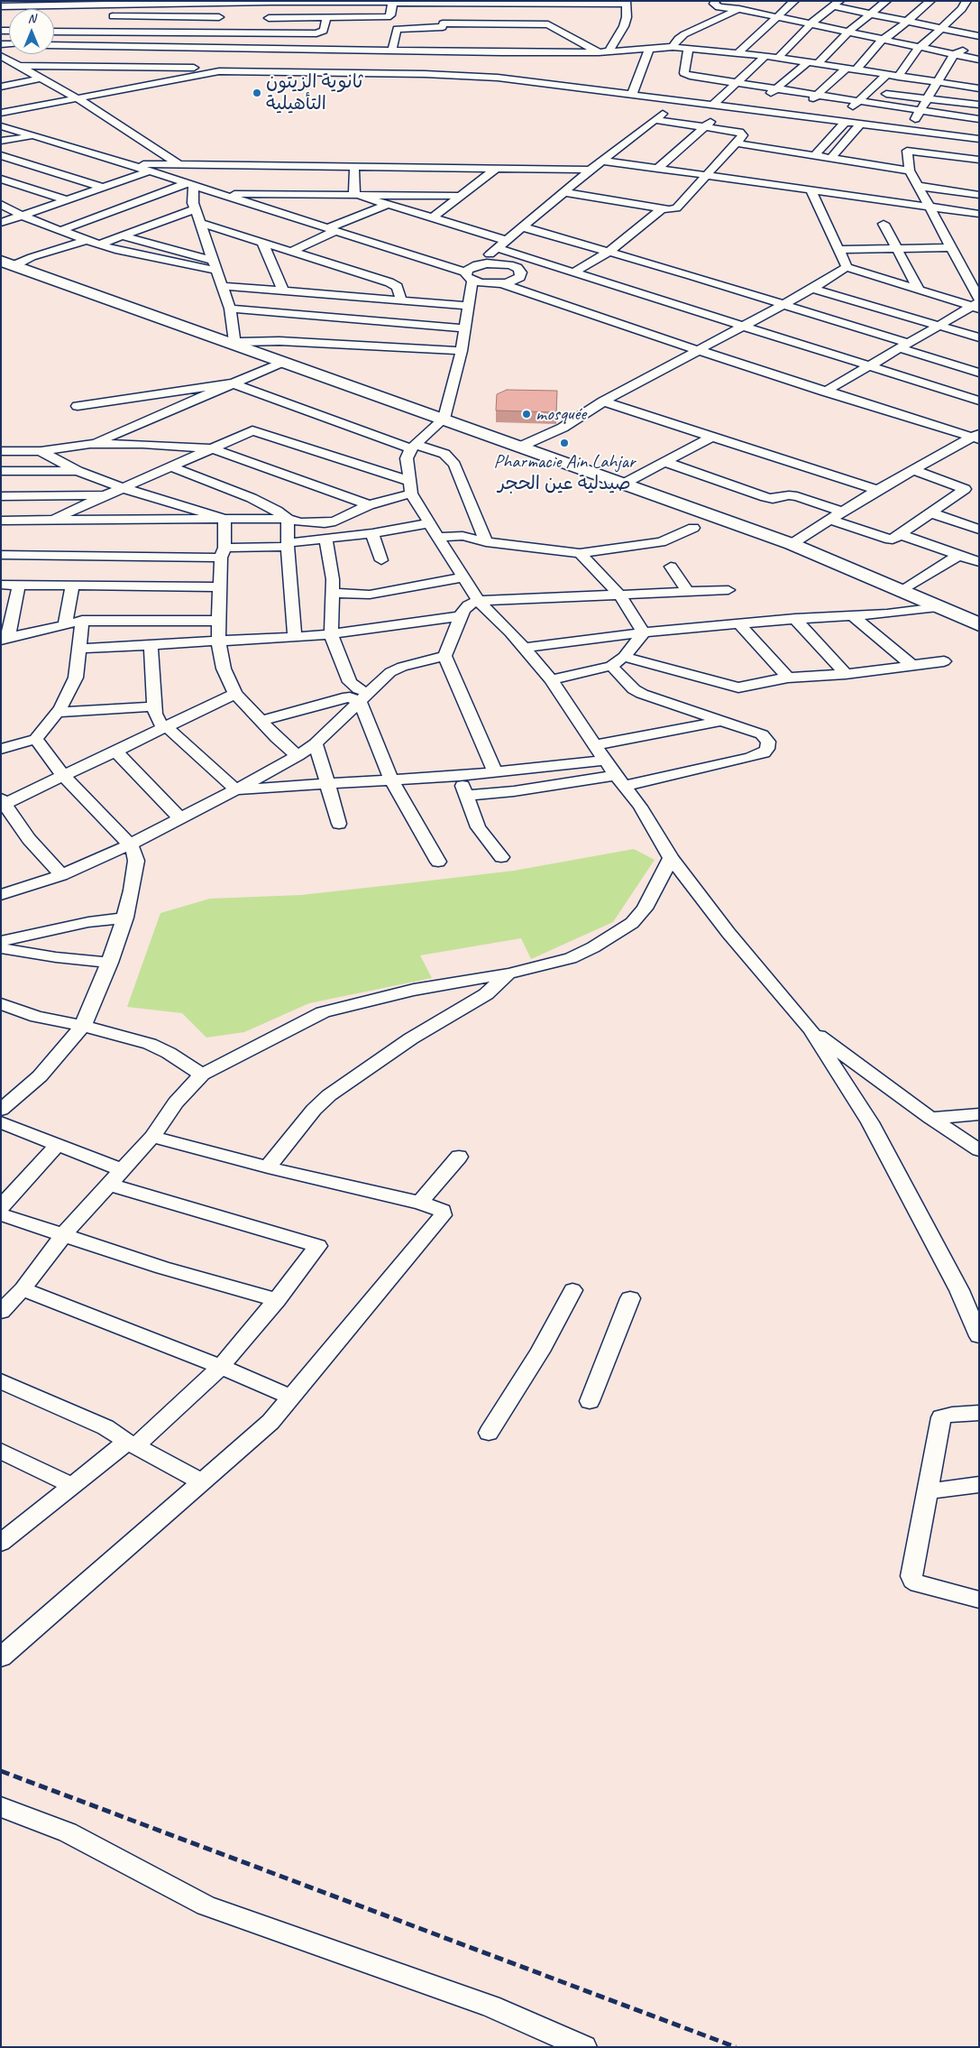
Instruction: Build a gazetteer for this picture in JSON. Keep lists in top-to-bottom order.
{
  "places": ["ثانوية الزيتون التأهيلية", "mosquée", "Pharmacie Ain Lahjar صيدلية عين الحجر"],
  "north": "top"
}
